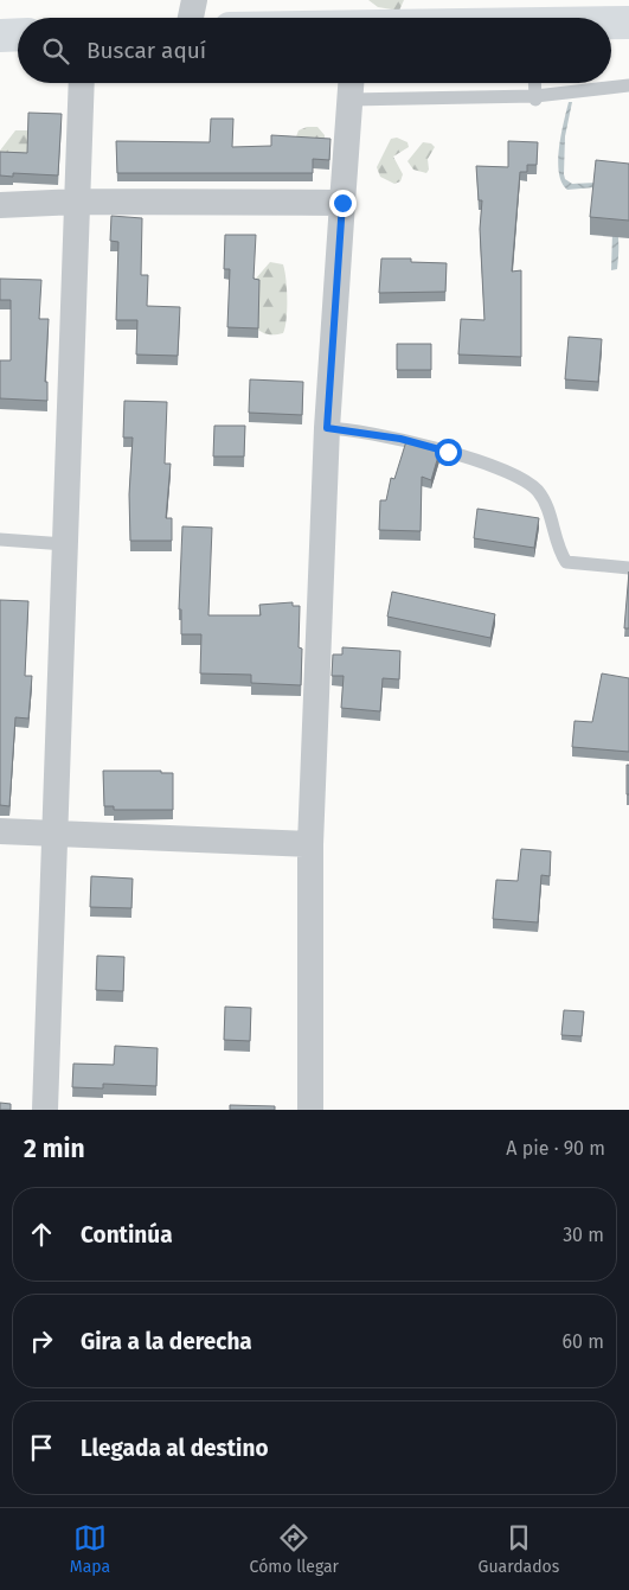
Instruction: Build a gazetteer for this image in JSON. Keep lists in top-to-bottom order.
{
  "page": {
    "search": "Buscar aquí",
    "heading": ["2 min", "A pie · 90 m"],
    "list": [
      ["Continúa", "30 m"],
      ["Gira a la derecha", "60 m"],
      "Llegada al destino"
    ],
    "nav": ["Mapa", "Cómo llegar", "Guardados"]
  }
}
